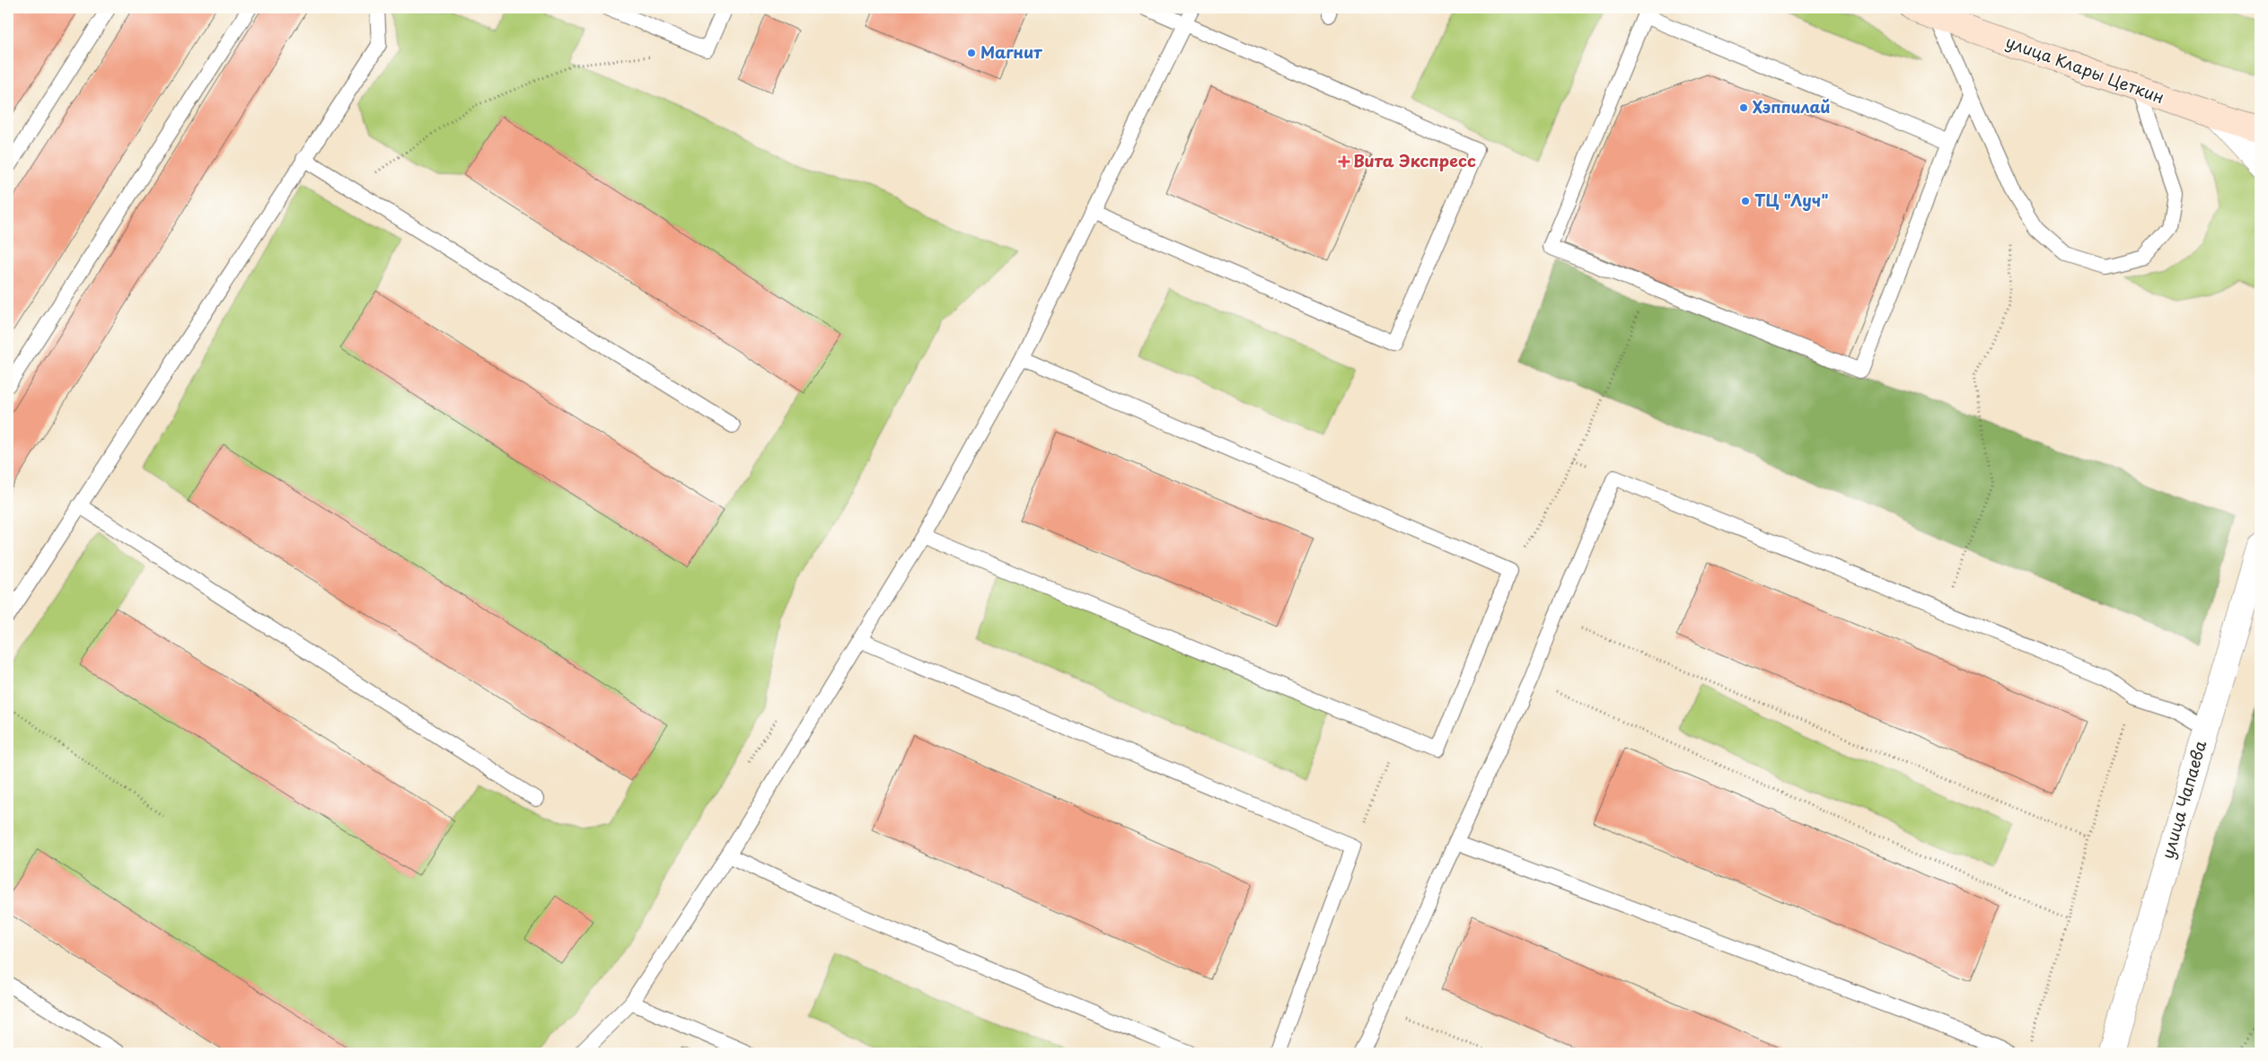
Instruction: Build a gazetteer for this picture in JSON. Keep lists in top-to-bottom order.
{
  "streets": {
    "main road": ["улица Клары Цеткин"],
    "street": ["улица Чапаева"]
  },
  "places": {
    "other": ["Магнит", "Хэппилай", "ТЦ \"Луч\""],
    "health": ["Вита Экспресс"]
  }
}
